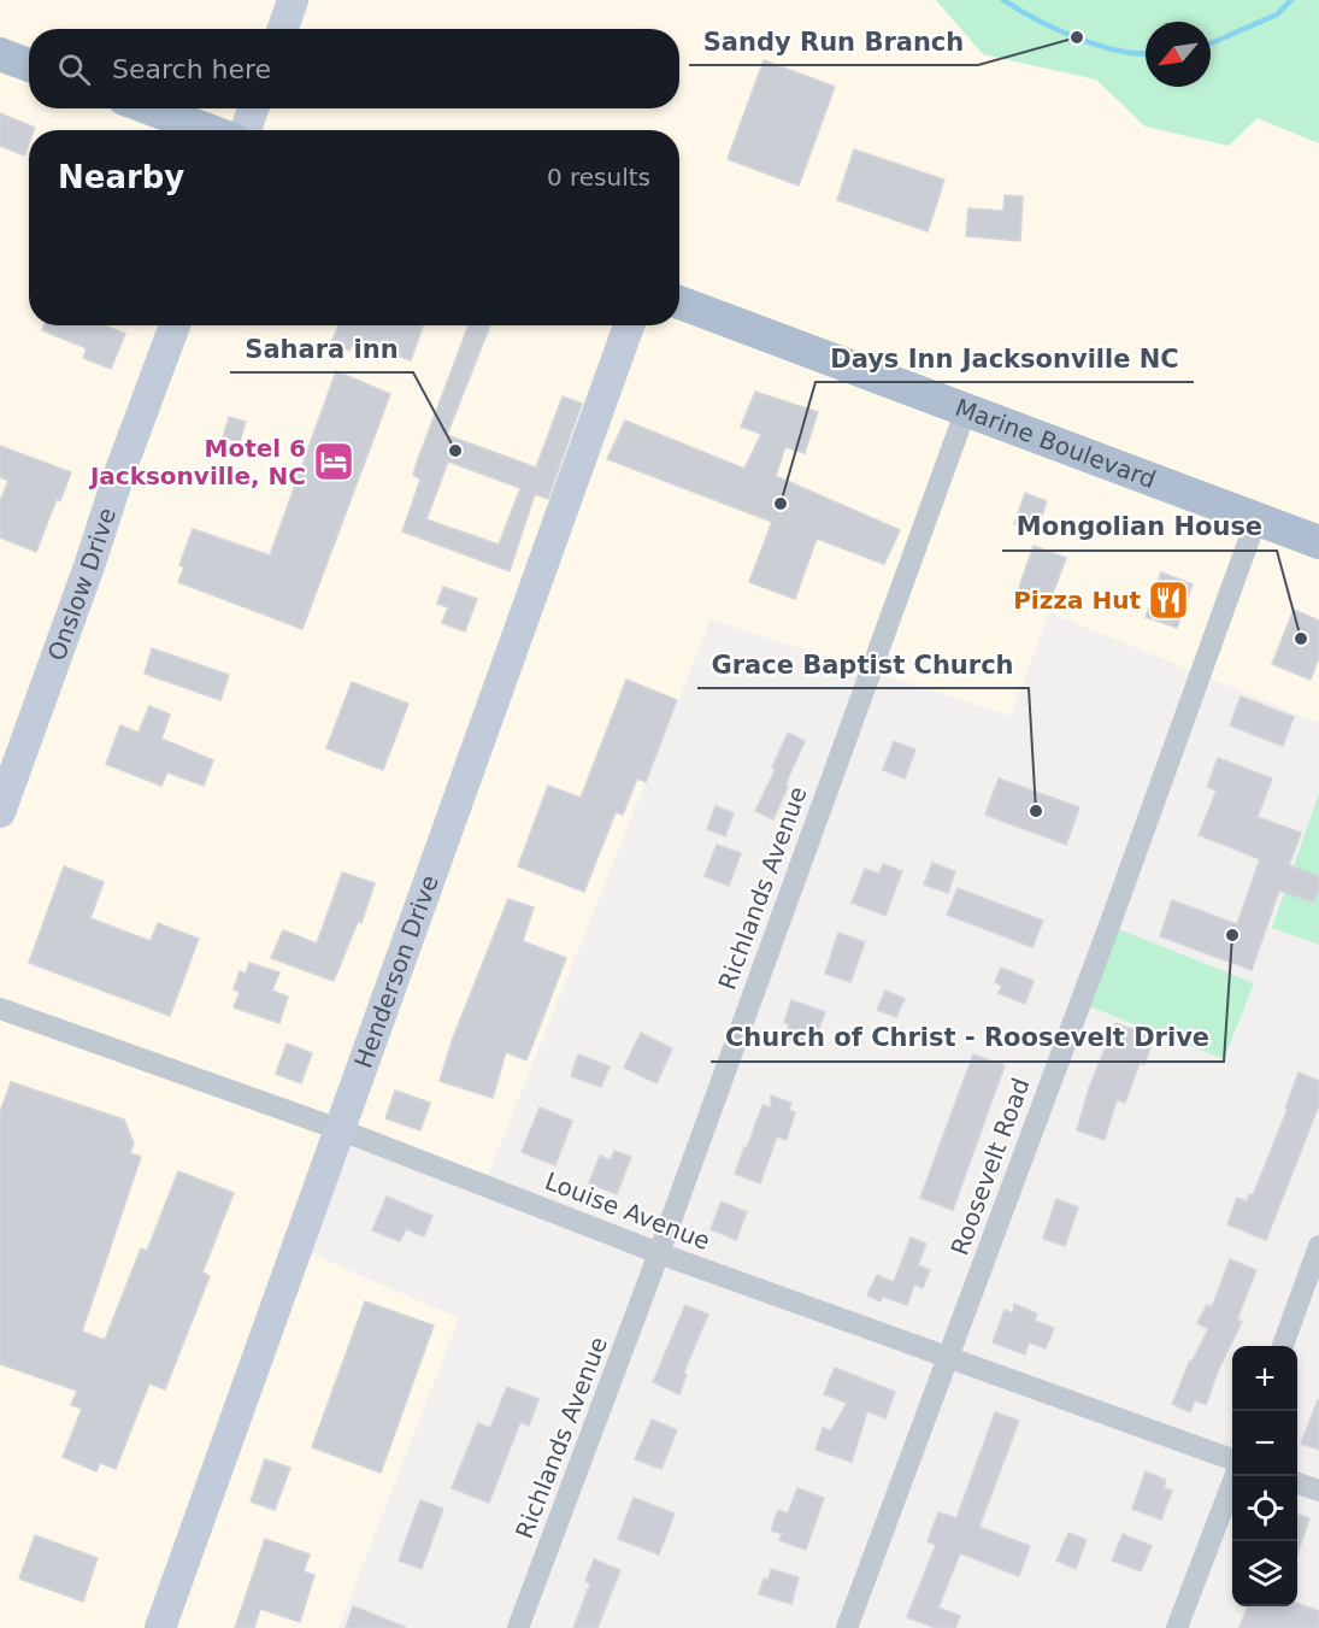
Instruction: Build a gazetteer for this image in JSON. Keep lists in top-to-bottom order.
{
  "streets": {
    "main road": ["Marine Boulevard", "Onslow Drive", "Henderson Drive"],
    "street": ["Richlands Avenue", "Roosevelt Road", "Louise Avenue"]
  },
  "crossings": [
    ["Marine Boulevard", "Richlands Avenue"],
    ["Marine Boulevard", "Roosevelt Road"],
    ["Richlands Avenue", "Louise Avenue"],
    ["Henderson Drive", "Louise Avenue"],
    ["Roosevelt Road", "Louise Avenue"]
  ],
  "places": {
    "other": [
      "Sandy Run Branch",
      "Sahara inn",
      "Days Inn Jacksonville NC",
      "Mongolian House",
      "Grace Baptist Church",
      "Church of Christ - Roosevelt Drive"
    ],
    "hotel": ["Motel 6 Jacksonville, NC"],
    "restaurant": ["Pizza Hut"]
  },
  "north": "bottom left",
  "page": {
    "search": "Search here",
    "heading": ["Nearby", "0 results"],
    "map_buttons": ["+", "−"]
  }
}
